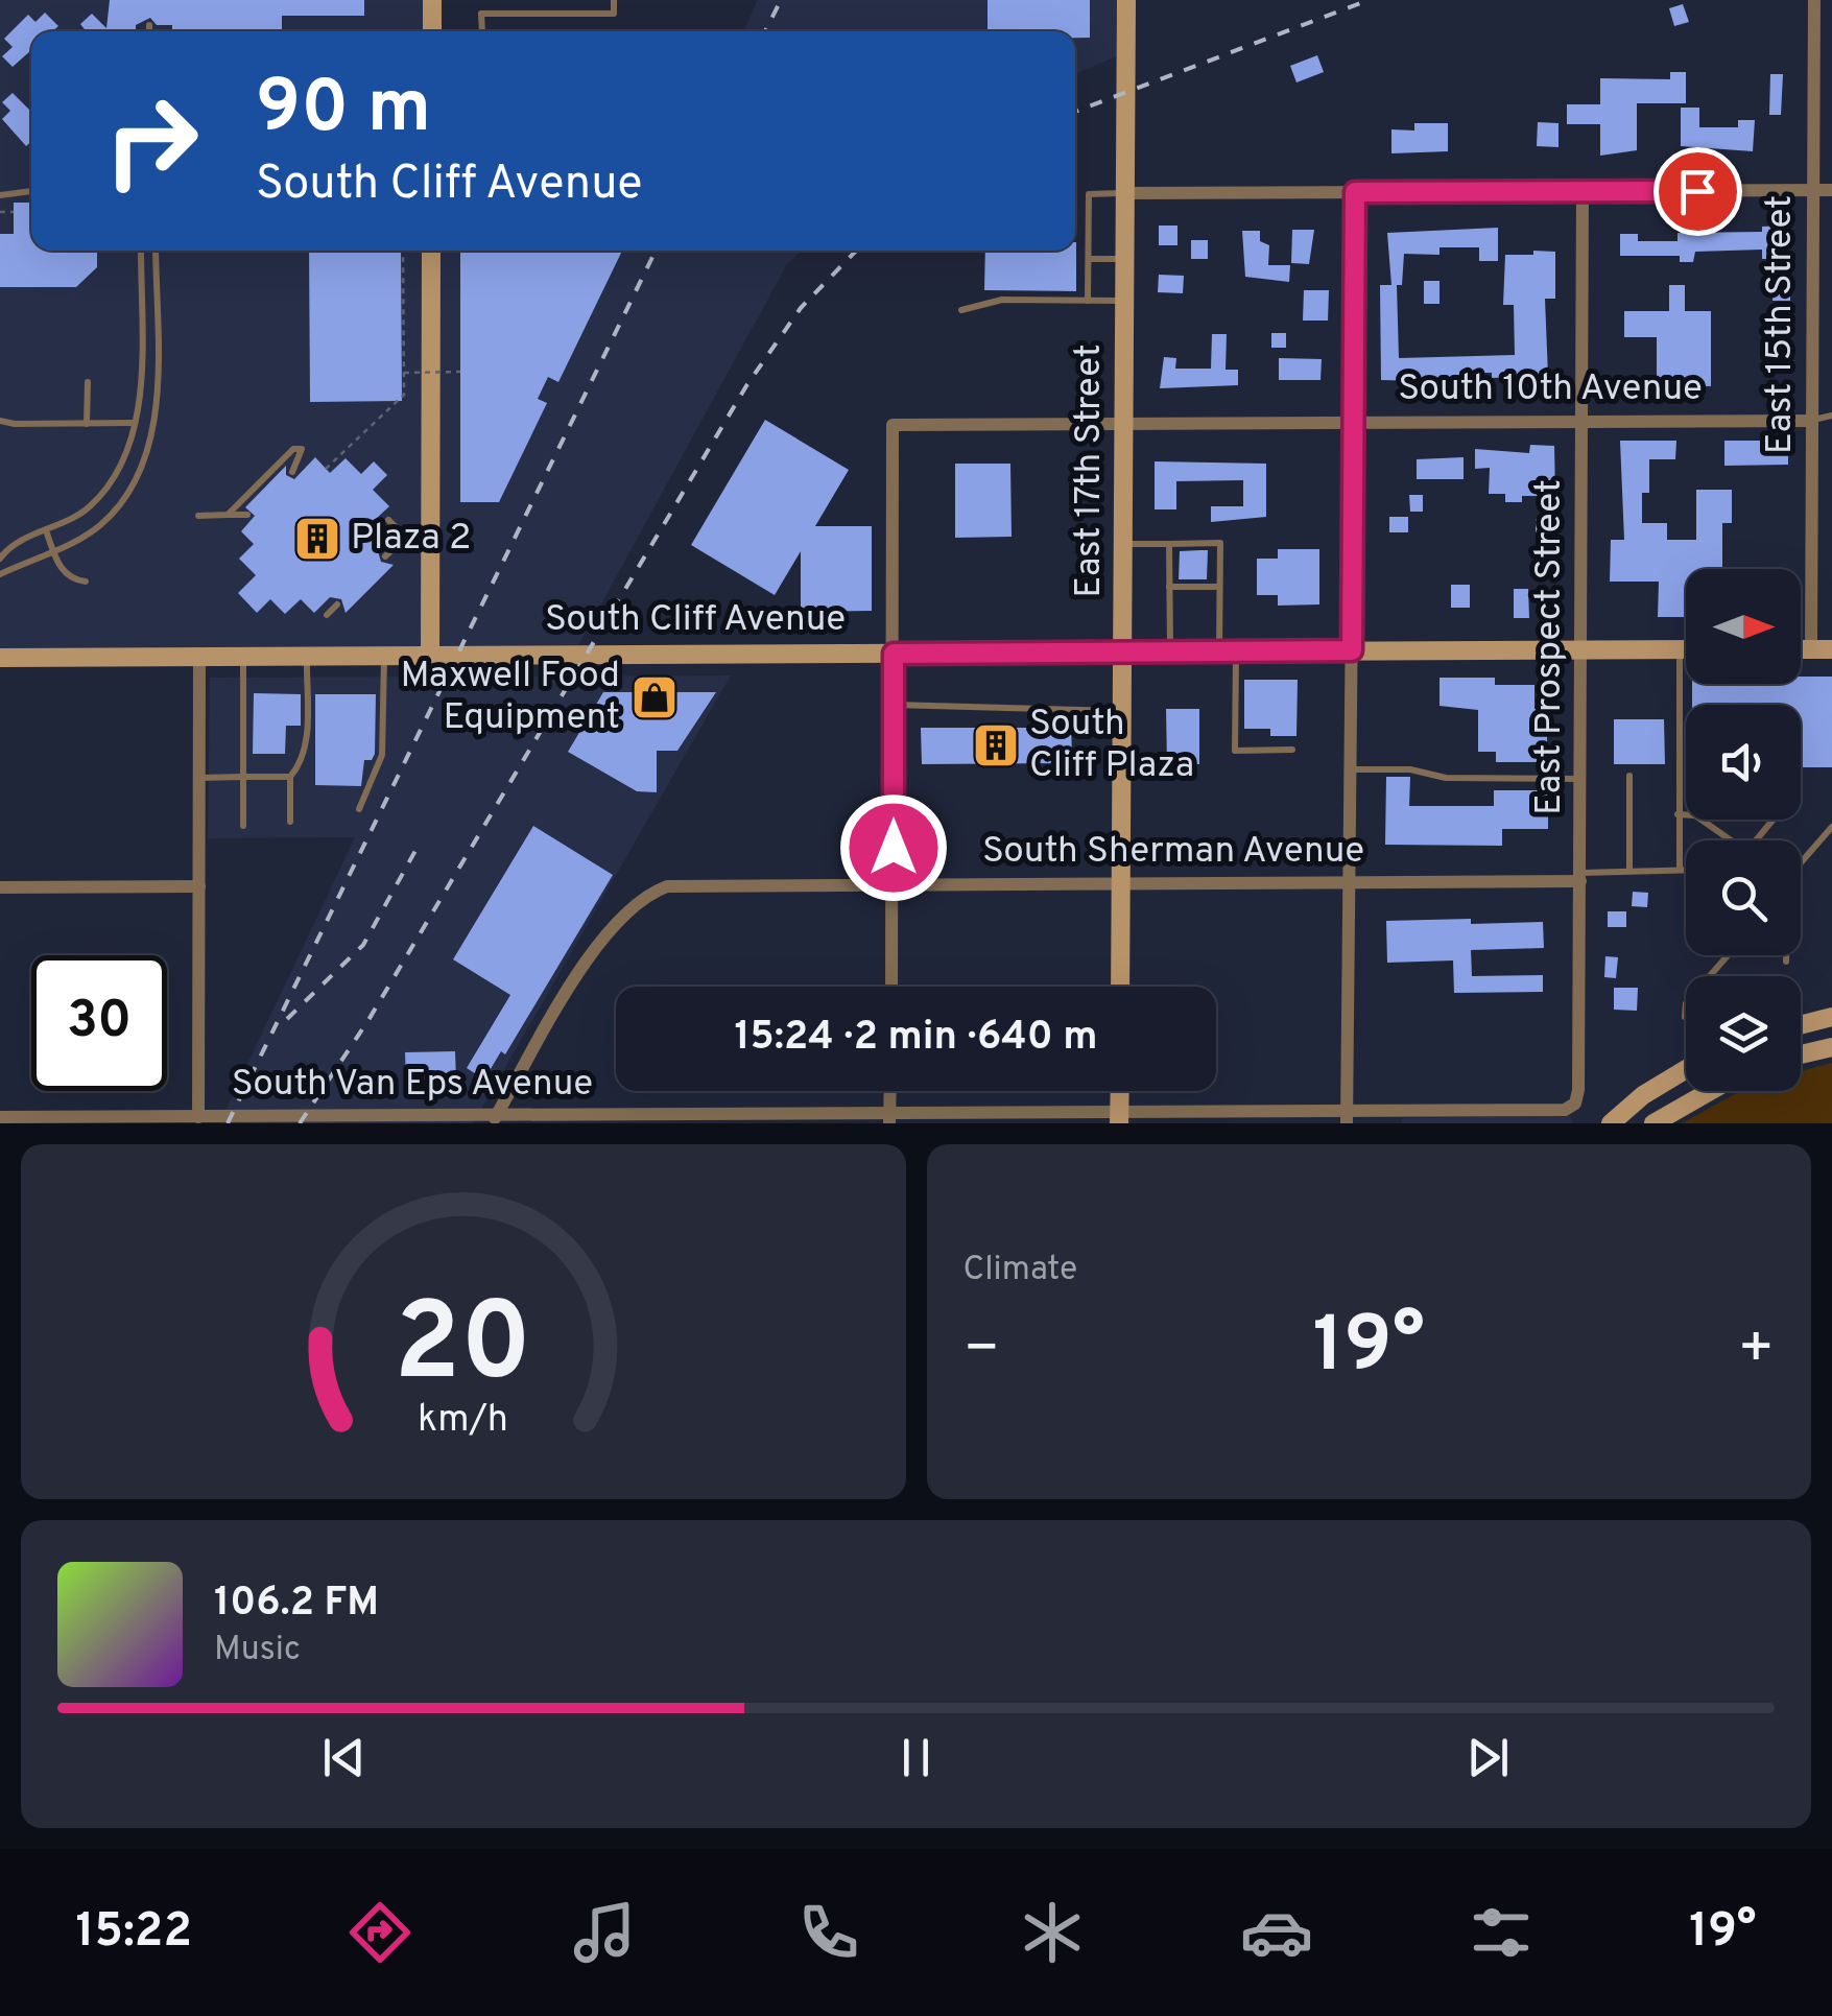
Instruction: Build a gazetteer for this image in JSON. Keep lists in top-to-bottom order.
{
  "streets": {
    "main road": ["East 17th Street", "South Cliff Avenue"],
    "street": [
      "East 15th Street",
      "South 10th Avenue",
      "East Prospect Street",
      "South Sherman Avenue",
      "South Van Eps Avenue"
    ]
  },
  "crossings": [
    ["East 15th Street", "South 10th Avenue"],
    ["South 10th Avenue", "East 17th Street"],
    ["South 10th Avenue", "South Cliff Avenue"],
    ["South 10th Avenue", "East Prospect Street"],
    ["East 17th Street", "South Cliff Avenue"],
    ["East 17th Street", "South Sherman Avenue"],
    ["South Cliff Avenue", "East Prospect Street"],
    ["East Prospect Street", "South Sherman Avenue"],
    ["East Prospect Street", "South Van Eps Avenue"],
    ["South Sherman Avenue", "South Van Eps Avenue"]
  ],
  "places": {
    "building": ["Plaza 2", "South Cliff Plaza"],
    "shop": ["Maxwell Food Equipment"]
  },
  "north": "right",
  "page": {
    "turn": ["90 m", "South Cliff Avenue"],
    "limit": "30",
    "trip": "15:24 · 2 min · 640 m",
    "tile": "Climate",
    "heat": ["−", "19°", "+"],
    "song": ["106.2 FM", "Music"],
    "tabs": ["15:22", "19°"],
    "gauge": ["20", "km/h"]
  }
}
